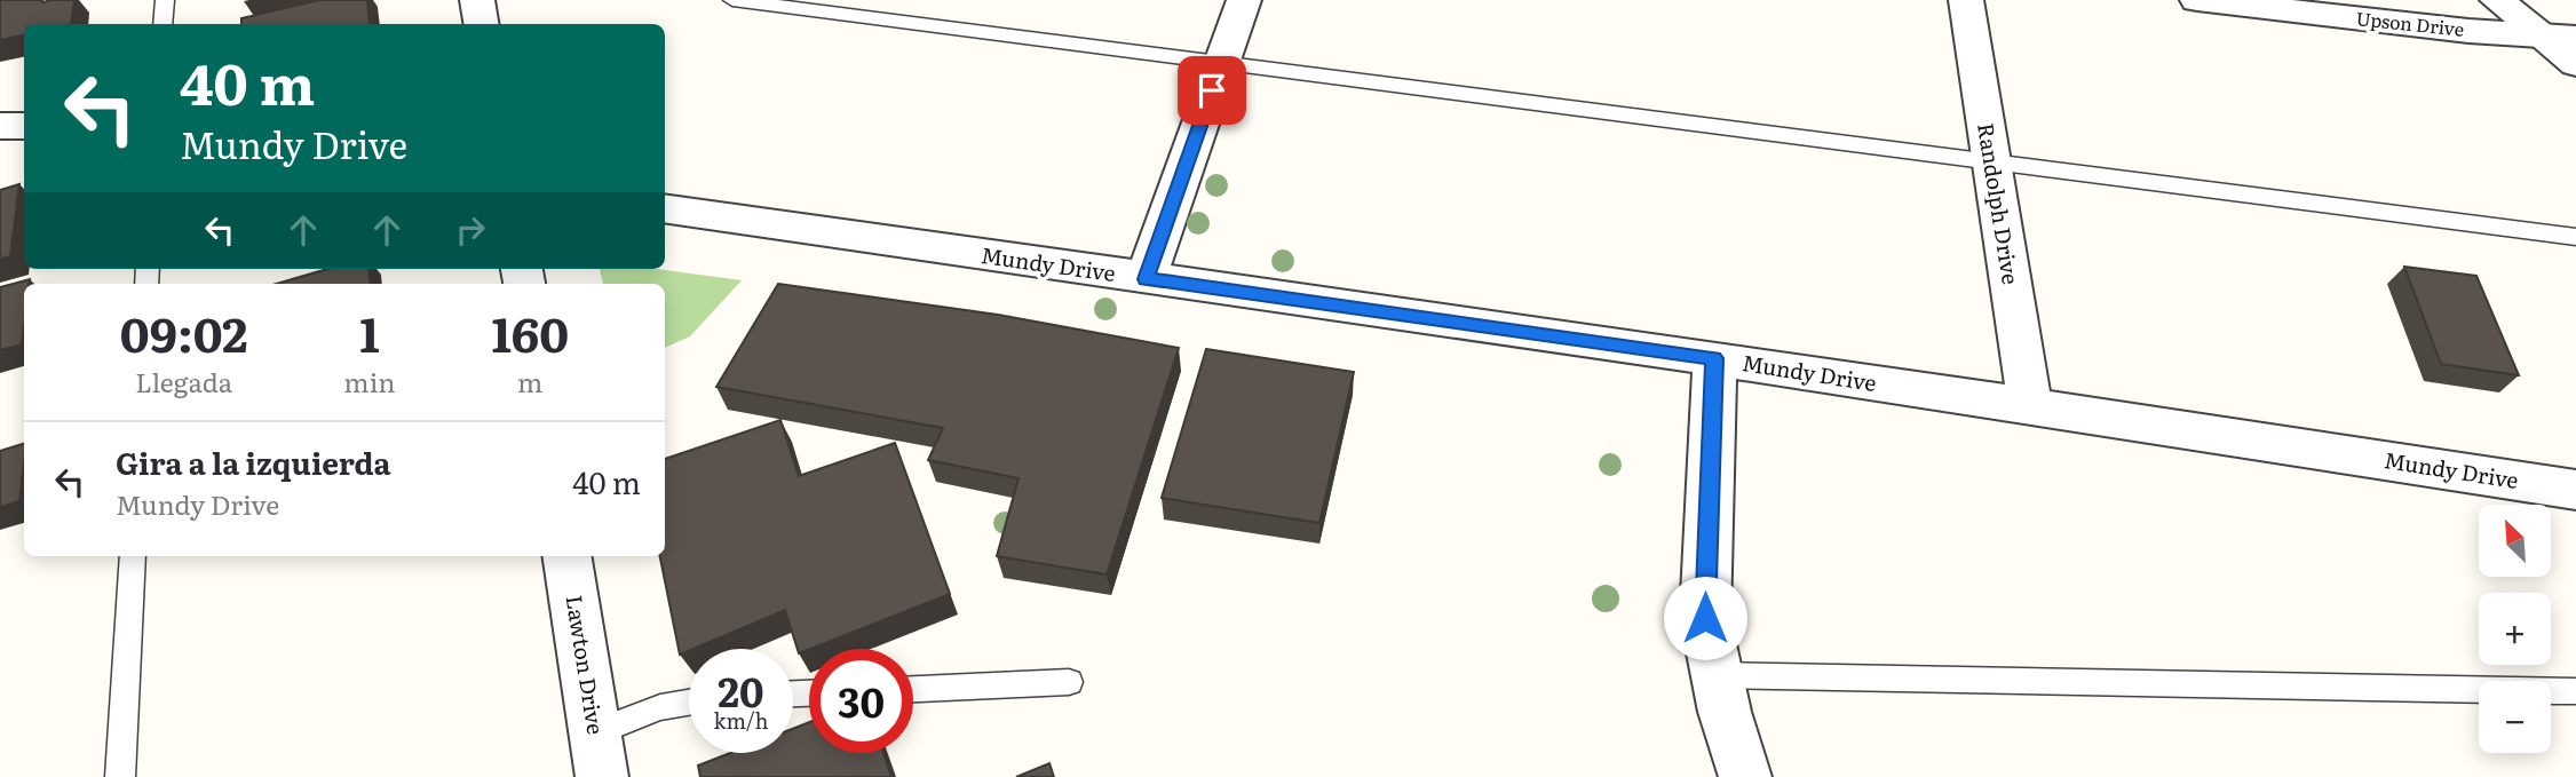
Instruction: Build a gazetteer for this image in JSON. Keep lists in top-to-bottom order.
{
  "streets": {
    "street": [
      "Upson Drive",
      "Randolph Drive",
      "Mundy Drive",
      "Lawton Drive"
    ]
  },
  "crossings": [
    ["Randolph Drive", "Mundy Drive"]
  ],
  "north": "top left",
  "page": {
    "turn": ["40 m", "Mundy Drive"],
    "eta": [
      "09:02",
      "Llegada",
      "1",
      "min",
      "160",
      "m"
    ],
    "list": [
      {
        "name": "Gira a la izquierda",
        "note": "Mundy Drive",
        "value": "40 m"
      }
    ],
    "map_buttons": ["+", "−"],
    "speed": "20 km/h",
    "limit": "30"
  }
}
